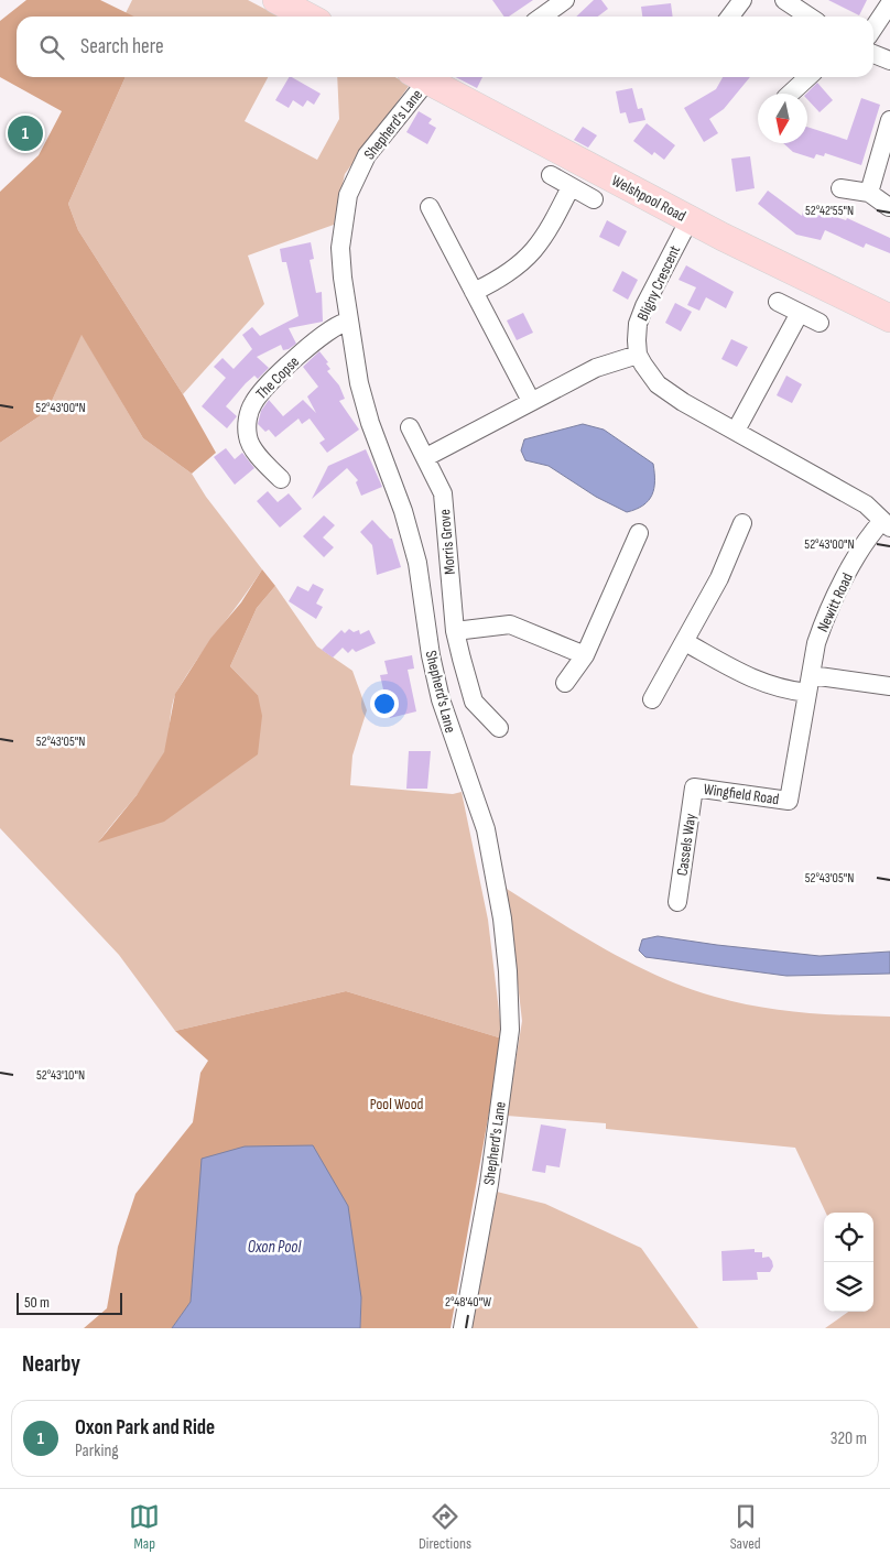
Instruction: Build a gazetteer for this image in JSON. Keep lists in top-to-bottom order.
{
  "streets": {
    "main road": ["Welshpool Road"],
    "street": [
      "Shepherd's Lane",
      "Bligny Crescent",
      "The Copse",
      "Morris Grove",
      "Newitt Road",
      "Wingfield Road",
      "Cassels Way"
    ]
  },
  "crossings": [
    ["Shepherd's Lane", "The Copse"],
    ["Welshpool Road", "Bligny Crescent"],
    ["Newitt Road", "Wingfield Road"],
    ["Wingfield Road", "Cassels Way"]
  ],
  "water": ["Oxon Pool"],
  "parks": ["Pool Wood"],
  "scale_bar": "50 m",
  "north": "bottom",
  "page": {
    "search": "Search here",
    "pins": "1",
    "scale": "50 m",
    "heading": "Nearby",
    "list": [
      {
        "mark": "1",
        "name": "Oxon Park and Ride",
        "note": "Parking",
        "value": "320 m"
      }
    ],
    "nav": ["Map", "Directions", "Saved"]
  },
  "coordinates": [
    "52°42'55\"N",
    "52°43'00\"N",
    "52°43'05\"N",
    "52°43'10\"N",
    "2°48'40\"W"
  ]
}
